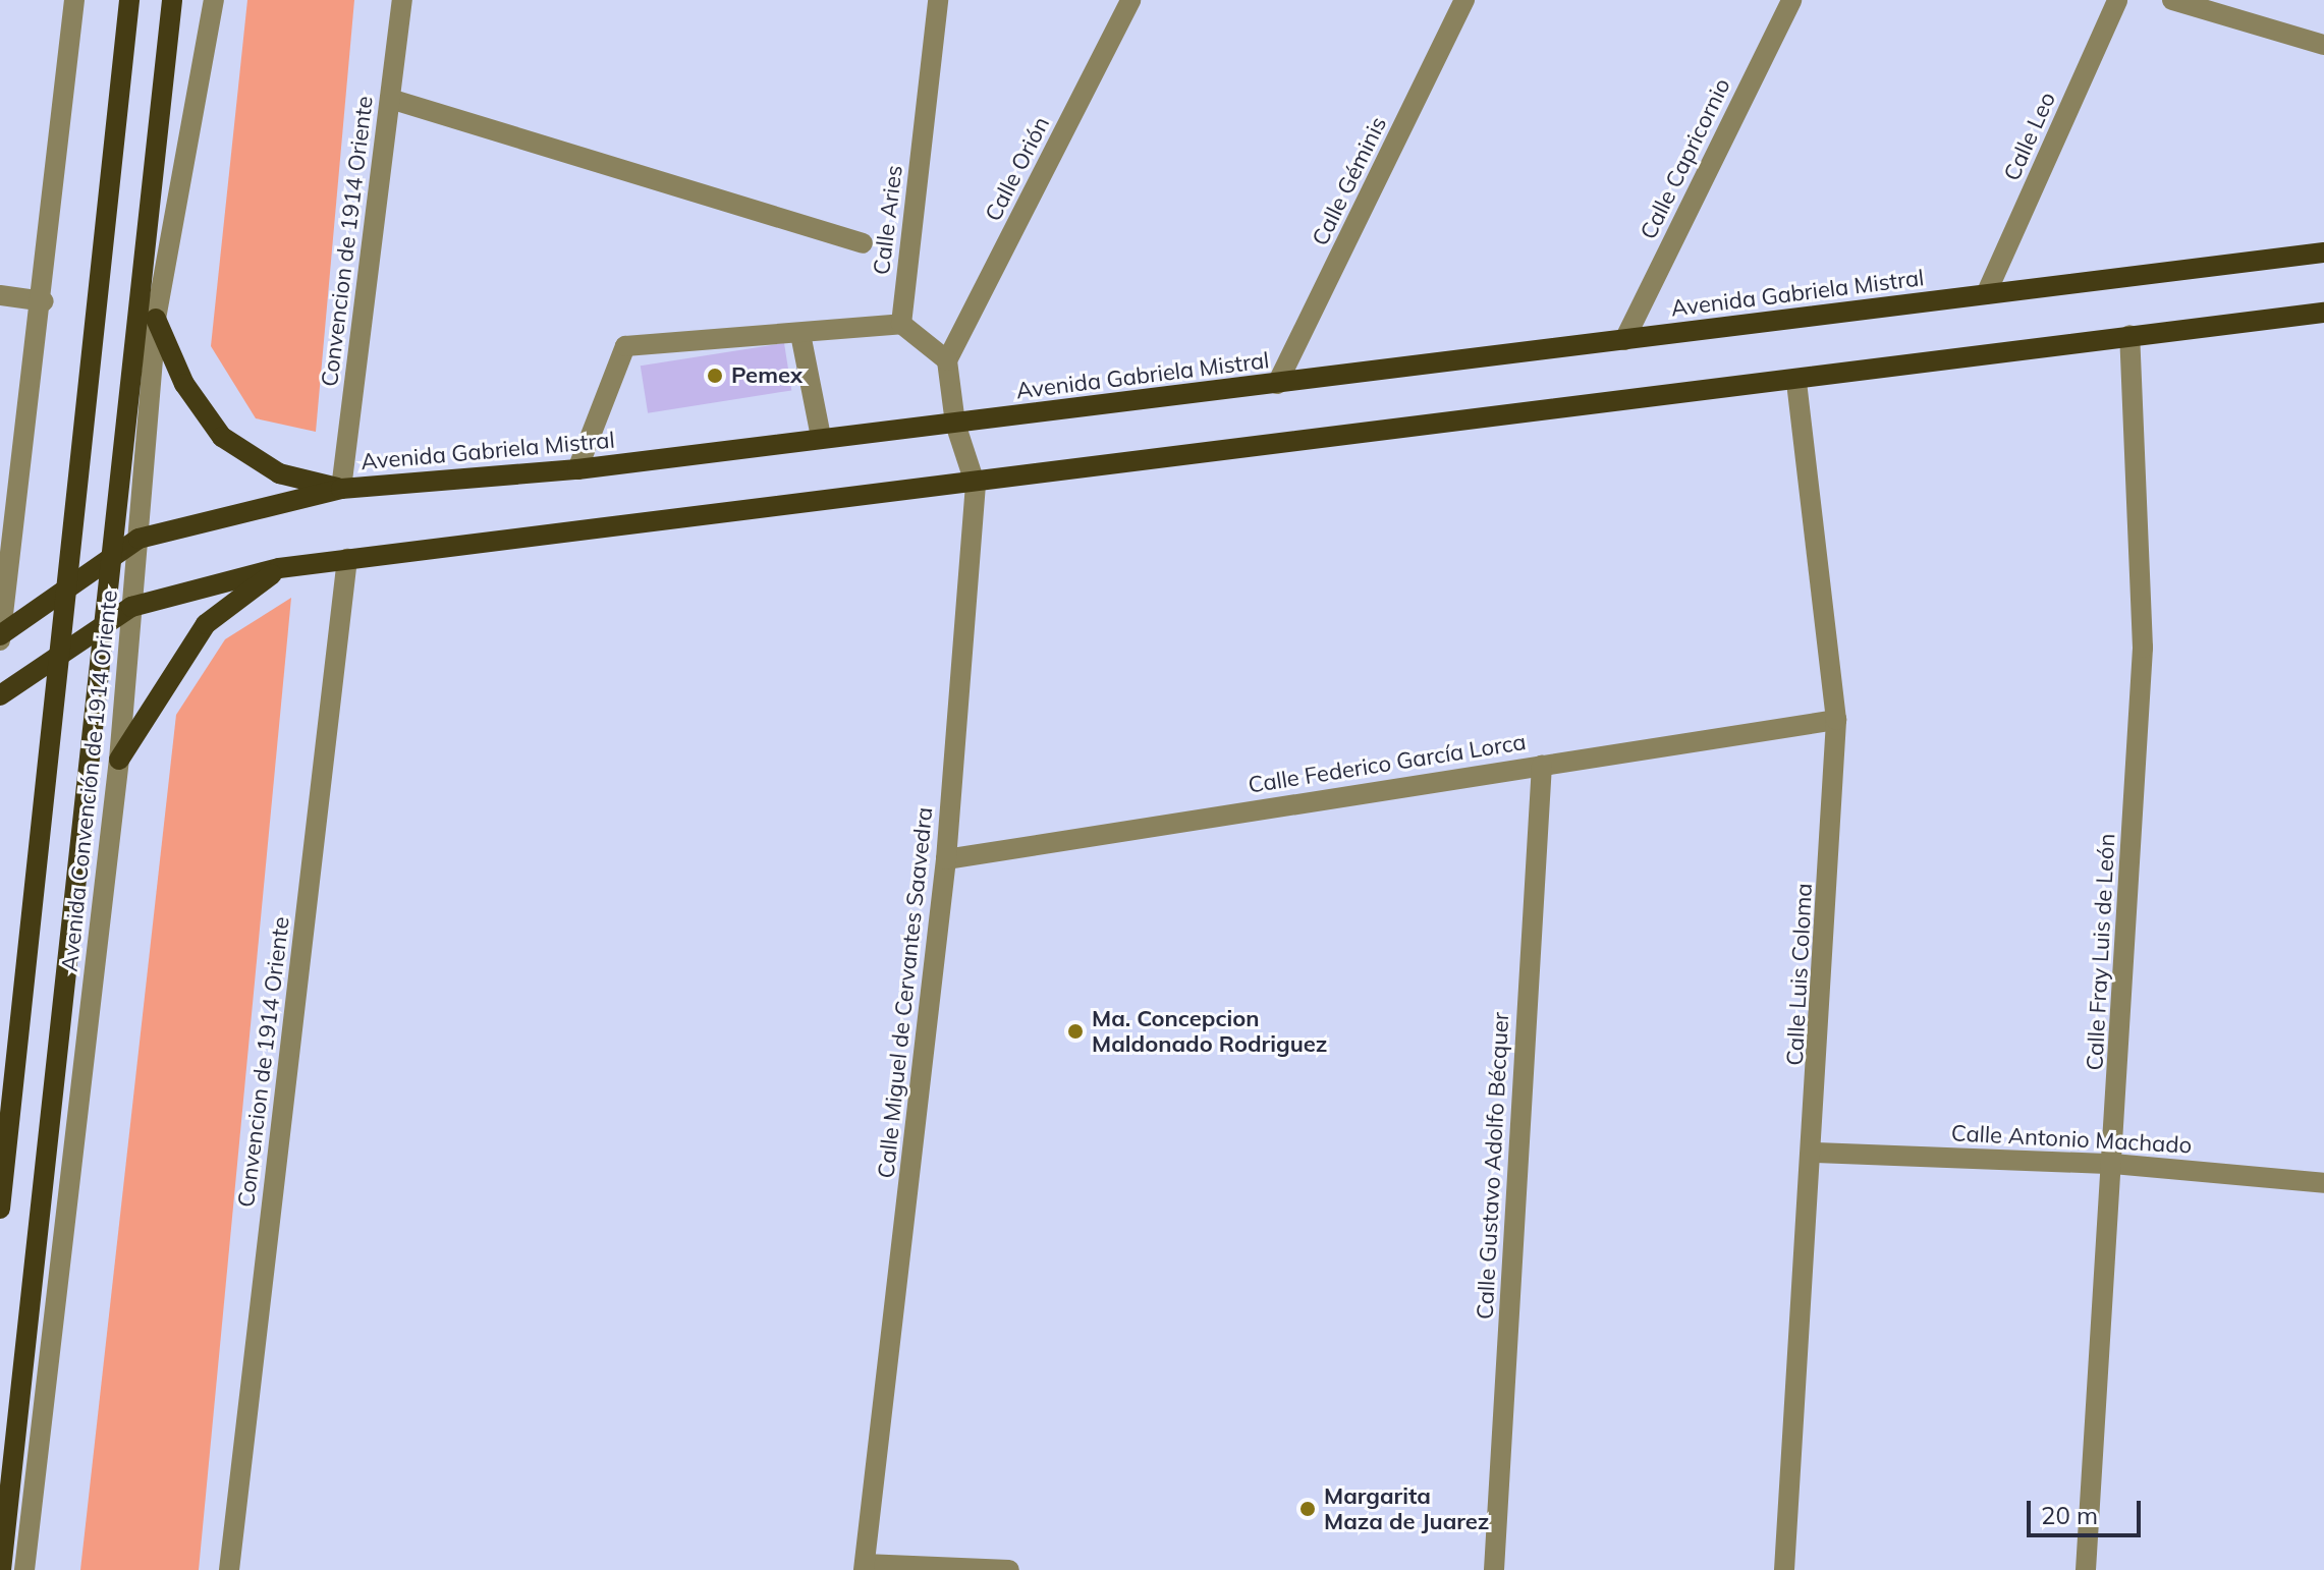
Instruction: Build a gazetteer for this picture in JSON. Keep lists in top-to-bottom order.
{
  "streets": {
    "main road": ["Avenida Gabriela Mistral", "Avenida Convención de 1914 Oriente"],
    "street": [
      "Calle Leo",
      "Calle Capricornio",
      "Calle Orión",
      "Calle Géminis",
      "Calle Aries",
      "Convencion de 1914 Oriente",
      "Calle Federico García Lorca",
      "Calle Fray Luis de León",
      "Calle Luis Coloma",
      "Calle Miguel de Cervantes Saavedra",
      "Calle Antonio Machado",
      "Calle Gustavo Adolfo Bécquer"
    ]
  },
  "crossings": [
    ["Calle Leo", "Avenida Gabriela Mistral"],
    ["Calle Capricornio", "Avenida Gabriela Mistral"],
    ["Calle Géminis", "Avenida Gabriela Mistral"],
    ["Convencion de 1914 Oriente", "Avenida Gabriela Mistral"],
    ["Avenida Gabriela Mistral", "Avenida Convención de 1914 Oriente"],
    ["Avenida Gabriela Mistral", "Calle Miguel de Cervantes Saavedra"],
    ["Calle Federico García Lorca", "Calle Luis Coloma"],
    ["Calle Federico García Lorca", "Calle Miguel de Cervantes Saavedra"],
    ["Calle Federico García Lorca", "Calle Gustavo Adolfo Bécquer"],
    ["Calle Fray Luis de León", "Calle Antonio Machado"],
    ["Calle Luis Coloma", "Calle Antonio Machado"]
  ],
  "places": ["Pemex", "Ma. Concepcion Maldonado Rodriguez", "Margarita Maza de Juarez"],
  "scale_bar": "20 m"
}
